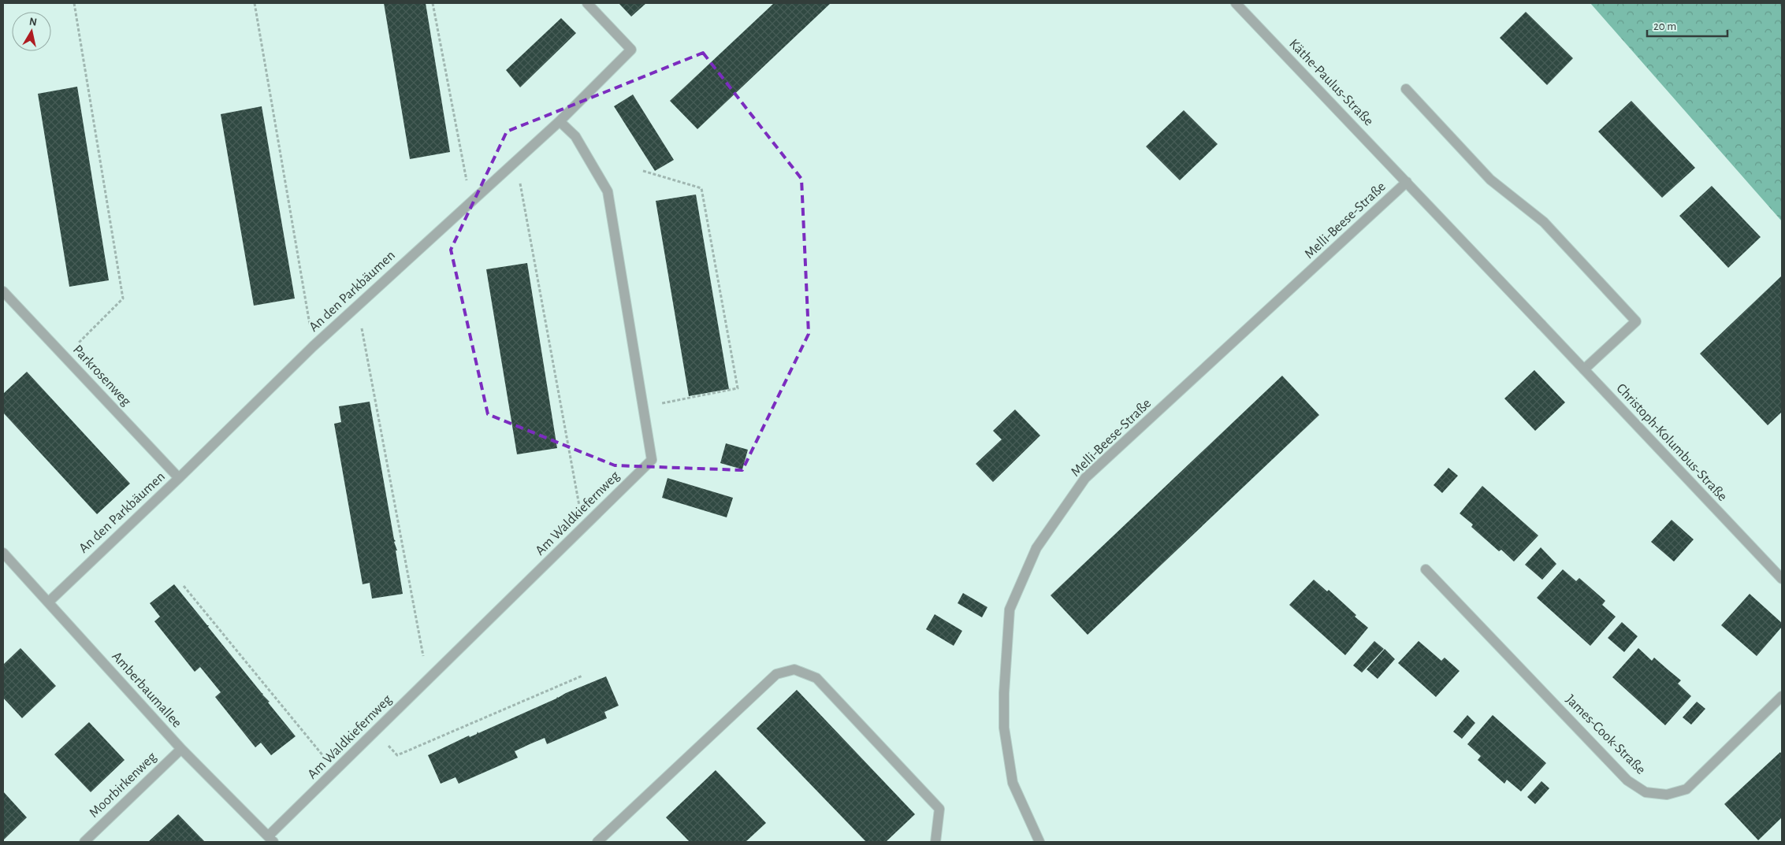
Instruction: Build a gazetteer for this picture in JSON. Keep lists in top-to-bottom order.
{
  "streets": {
    "street": [
      "Käthe-Paulus-Straße",
      "Melli-Beese-Straße",
      "An den Parkbäumen",
      "Parkrosenweg",
      "Christoph-Kolumbus-Straße",
      "Am Waldkiefernweg",
      "Amberbaumallee",
      "James-Cook-Straße",
      "Moorbirkenweg"
    ]
  },
  "crossings": [
    ["Käthe-Paulus-Straße", "Melli-Beese-Straße"],
    ["Käthe-Paulus-Straße", "Christoph-Kolumbus-Straße"],
    ["An den Parkbäumen", "Parkrosenweg"],
    ["An den Parkbäumen", "Am Waldkiefernweg"],
    ["An den Parkbäumen", "Amberbaumallee"],
    ["Am Waldkiefernweg", "Amberbaumallee"],
    ["Amberbaumallee", "Moorbirkenweg"]
  ],
  "scale_bar": "20 m",
  "north": "top"
}
